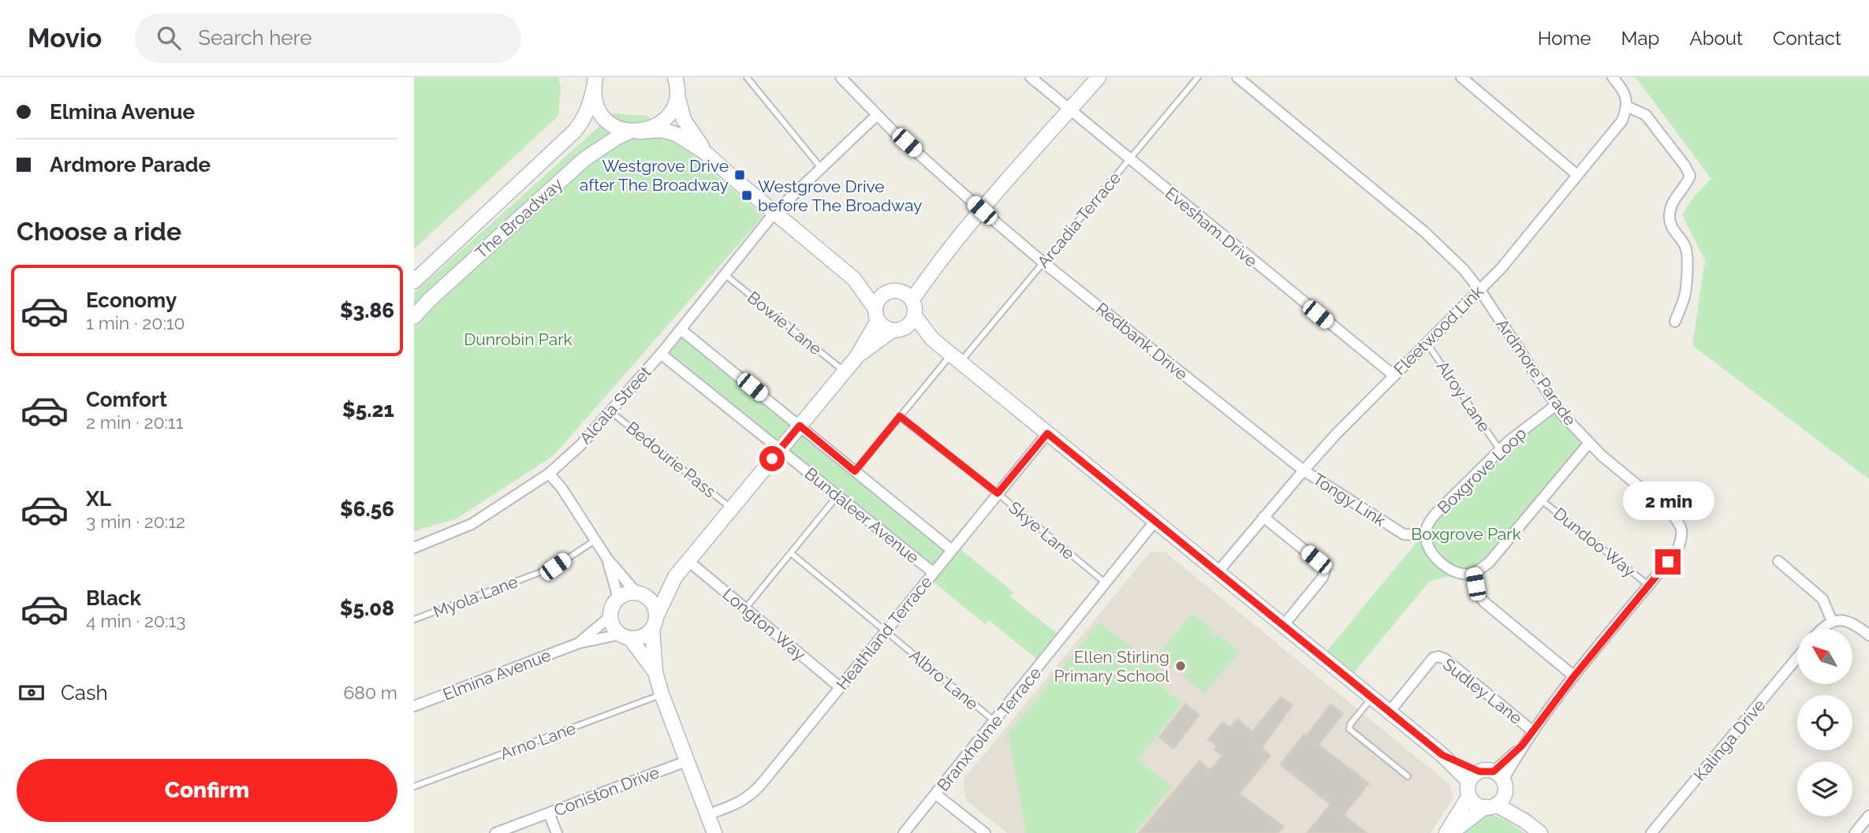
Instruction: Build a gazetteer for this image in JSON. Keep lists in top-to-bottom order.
{
  "streets": {
    "street": [
      "The Broadway",
      "Evesham Drive",
      "Fleetwood Link",
      "Redbank Drive",
      "Ardmore Parade",
      "Alcala Street",
      "Boxgrove Loop",
      "Tongy Link",
      "Bundaleer Avenue",
      "Longton Way",
      "Heathland Terrace",
      "Elmina Avenue",
      "Sudley Lane",
      "Branxholme Terrace",
      "Kalinga Drive",
      "Coniston Drive"
    ],
    "lane": [
      "Arcadia Terrace",
      "Bowie Lane",
      "Alroy Lane",
      "Bedourie Pass",
      "Skye Lane",
      "Dundoo Way",
      "Myola Lane",
      "Albro Lane",
      "Arno Lane"
    ]
  },
  "crossings": [
    ["Arcadia Terrace", "Evesham Drive"],
    ["Arcadia Terrace", "Redbank Drive"],
    ["Evesham Drive", "Fleetwood Link"],
    ["Bowie Lane", "Alcala Street"],
    ["Fleetwood Link", "Redbank Drive"],
    ["Fleetwood Link", "Ardmore Parade"],
    ["Fleetwood Link", "Alroy Lane"],
    ["Fleetwood Link", "Tongy Link"],
    ["Redbank Drive", "Alcala Street"],
    ["Redbank Drive", "Tongy Link"],
    ["Ardmore Parade", "Boxgrove Loop"],
    ["Ardmore Parade", "Dundoo Way"],
    ["Ardmore Parade", "Sudley Lane"],
    ["Alroy Lane", "Boxgrove Loop"],
    ["Alcala Street", "Bedourie Pass"],
    ["Alcala Street", "Bundaleer Avenue"],
    ["Boxgrove Loop", "Tongy Link"],
    ["Bundaleer Avenue", "Heathland Terrace"],
    ["Skye Lane", "Heathland Terrace"],
    ["Skye Lane", "Branxholme Terrace"],
    ["Longton Way", "Heathland Terrace"],
    ["Heathland Terrace", "Albro Lane"],
    ["Albro Lane", "Branxholme Terrace"]
  ],
  "parks": ["Dunrobin Park", "Boxgrove Park"],
  "places": {
    "transit": ["Westgrove Drive after The Broadway", "Westgrove Drive before The Broadway"],
    "other": ["Ellen Stirling Primary School"]
  },
  "north": "top left",
  "page": {
    "header": "Movio",
    "search": "Search here",
    "nav": [
      "Home",
      "Map",
      "About",
      "Contact"
    ],
    "banner": ["Elmina Avenue", "Ardmore Parade"],
    "heading": "Choose a ride",
    "list": [
      {
        "name": "Economy",
        "note": "1 min · 20:10",
        "value": "$3.86"
      },
      {
        "name": "Comfort",
        "note": "2 min · 20:11",
        "value": "$5.21"
      },
      {
        "name": "XL",
        "note": "3 min · 20:12",
        "value": "$6.56"
      },
      {
        "name": "Black",
        "note": "4 min · 20:13",
        "value": "$5.08"
      }
    ],
    "bubble": "2 min",
    "pay": ["Cash", "680 m"],
    "buttons": "Confirm"
  }
}
